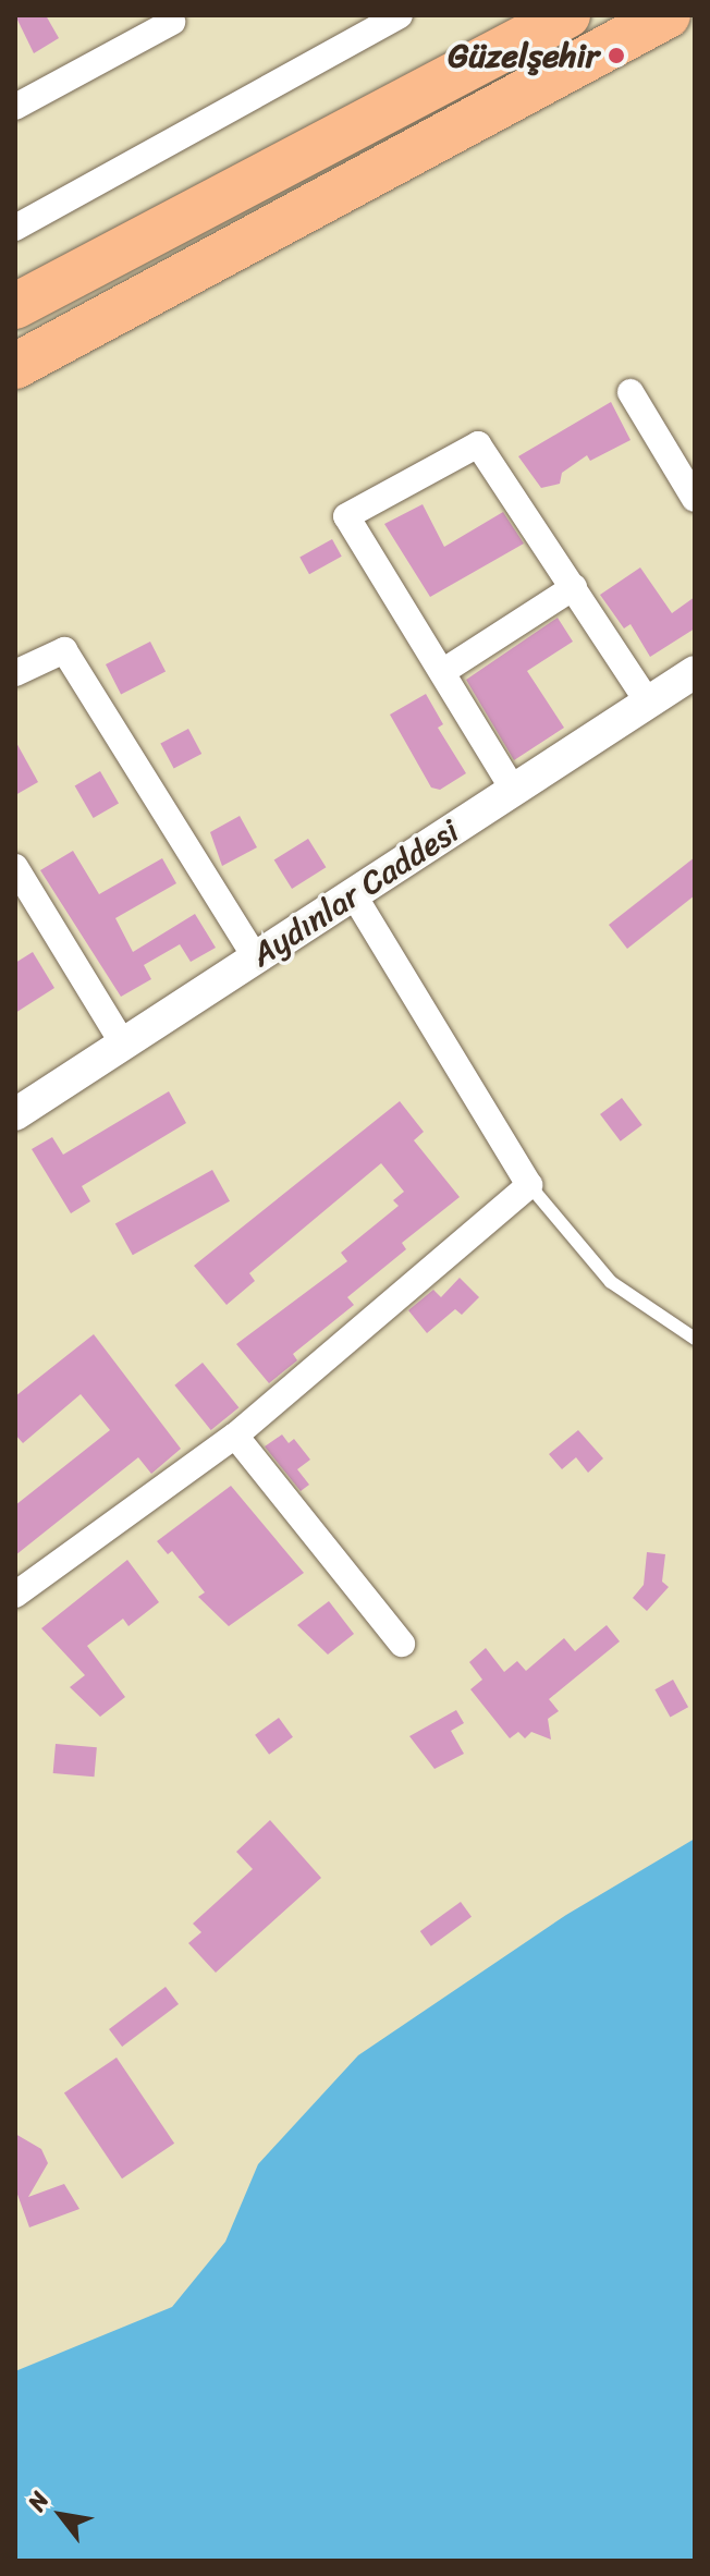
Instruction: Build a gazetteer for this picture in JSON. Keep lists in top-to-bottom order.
{
  "streets": {
    "street": ["Aydınlar Caddesi"]
  },
  "places": ["Güzelşehir"],
  "north": "top left"
}
